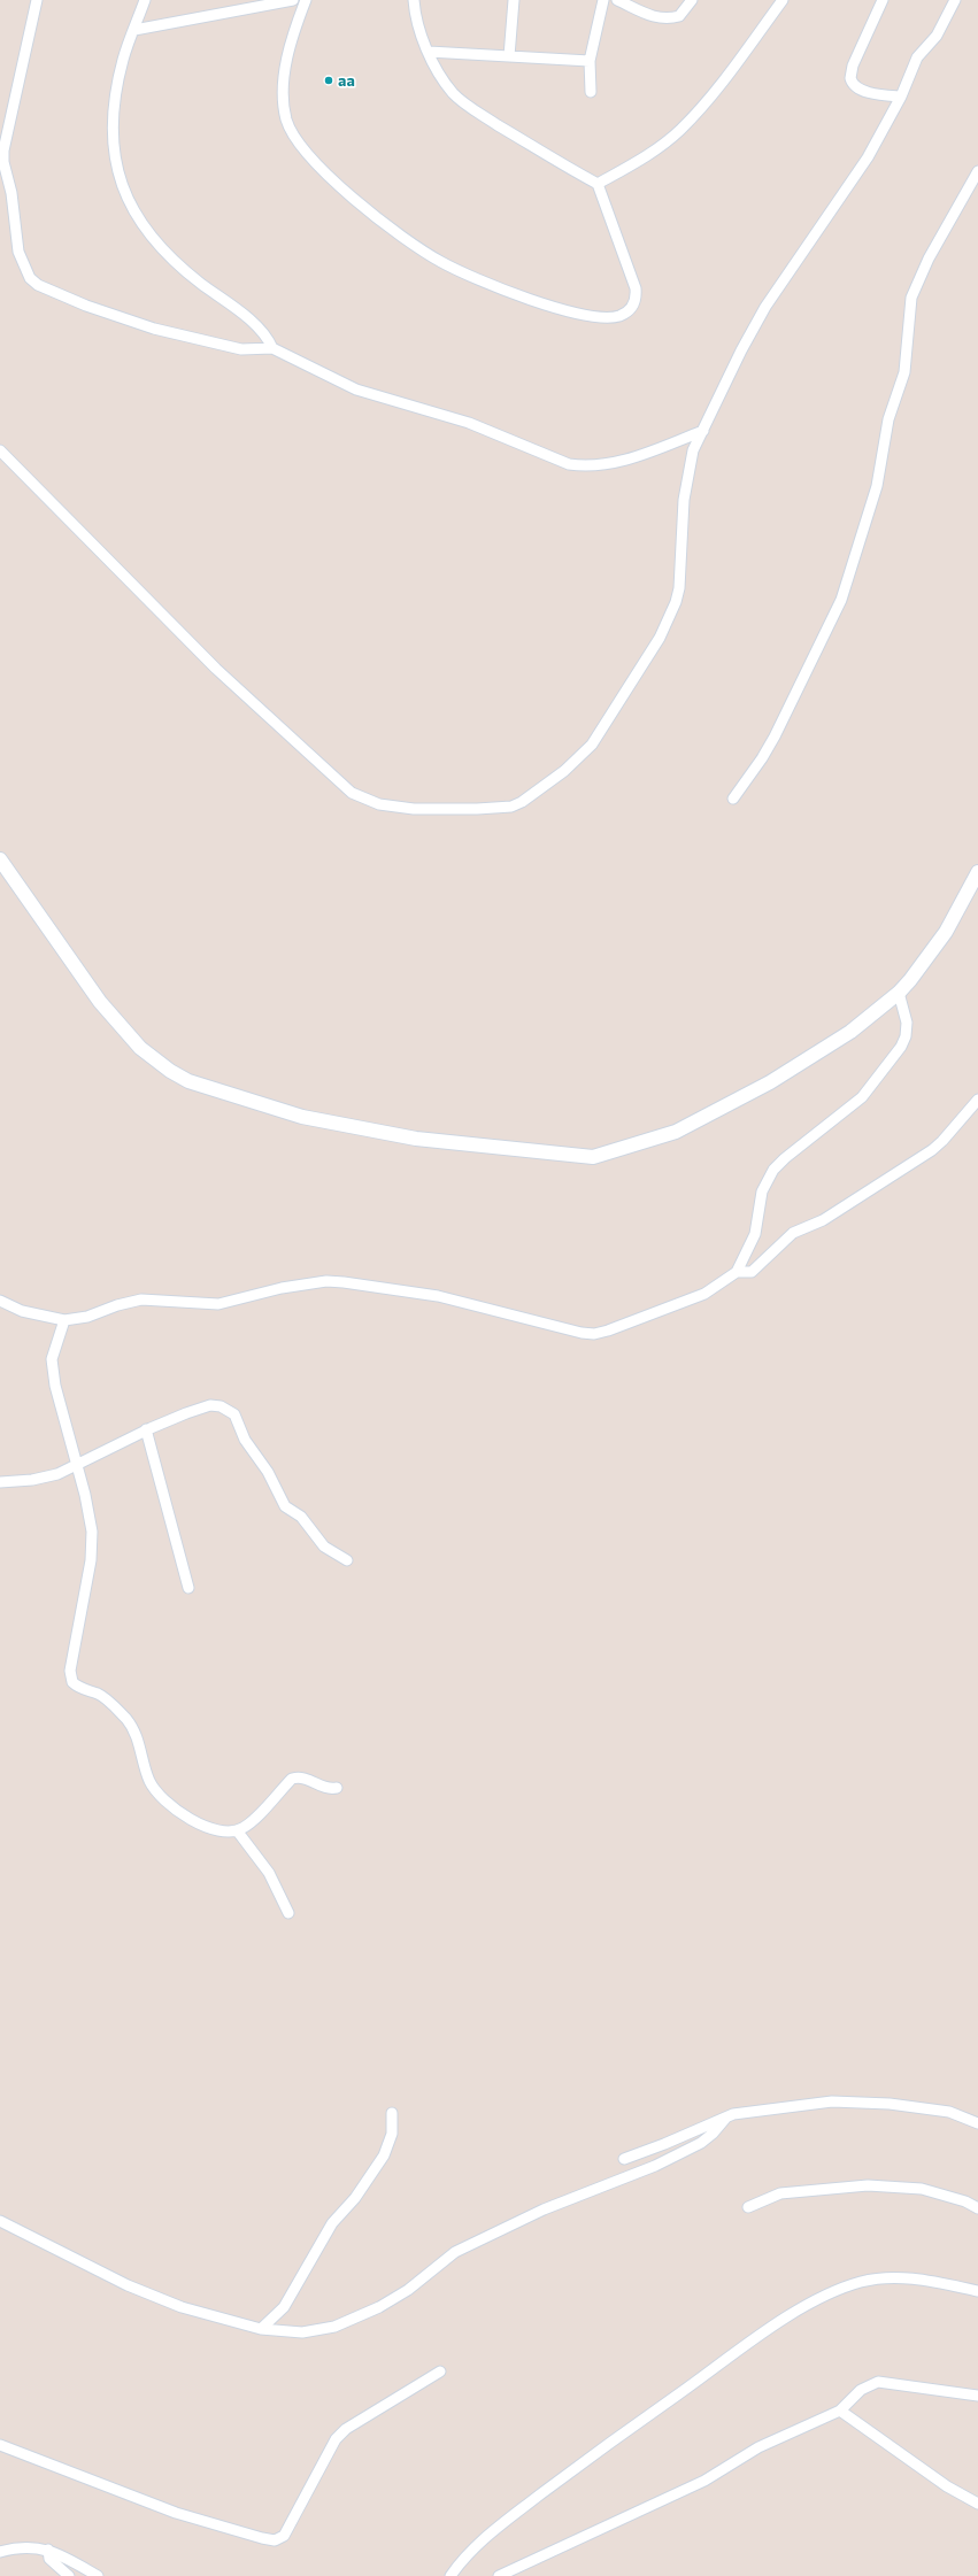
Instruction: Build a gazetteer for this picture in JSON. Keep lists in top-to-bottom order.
{
  "places": ["aa"]
}
